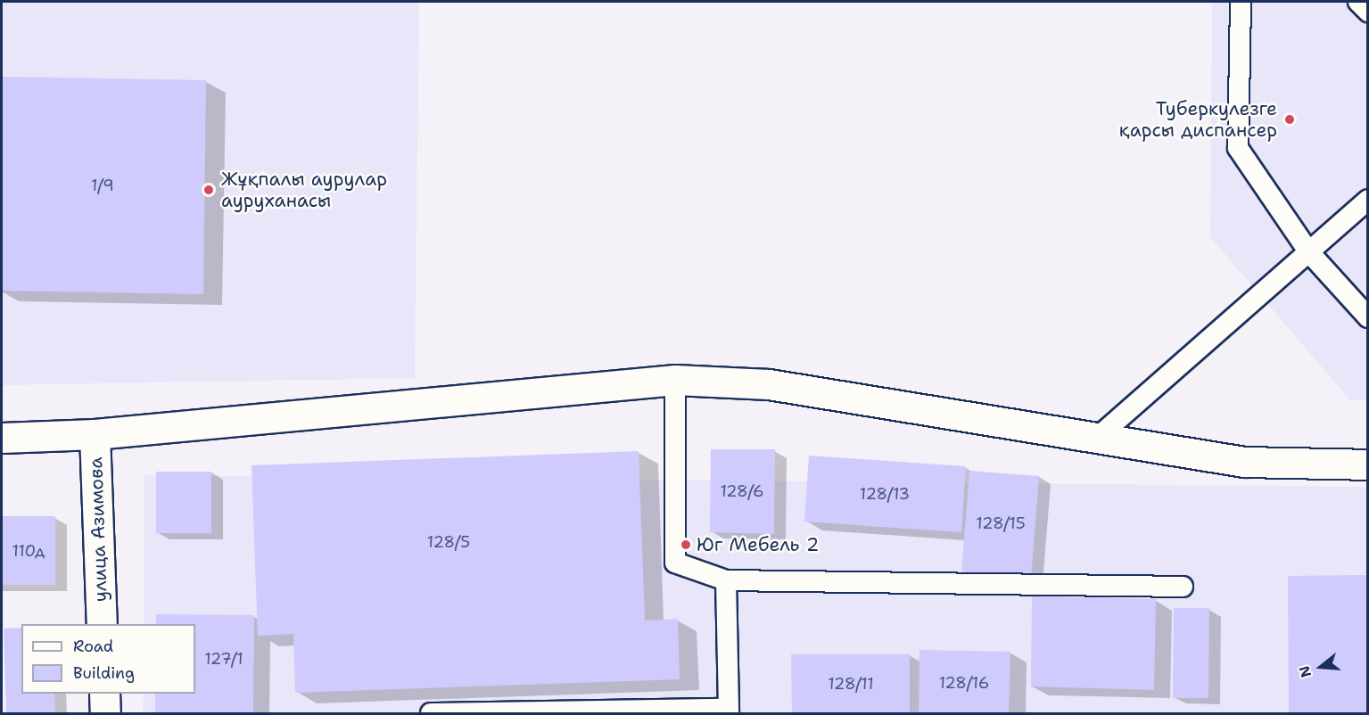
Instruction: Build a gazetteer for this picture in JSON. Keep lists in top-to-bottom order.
{
  "streets": {
    "street": ["улица Азимова"]
  },
  "places": ["Туберкулезге қарсы диспансер", "Жұқпалы аурулар ауруханасы", "Юг Мебель 2"],
  "house_numbers": [
    "1/9",
    "128/6",
    "128/13",
    "128/15",
    "128/5",
    "110д",
    "127/1",
    "128/16",
    "128/11"
  ],
  "legend": ["Road", "Building"],
  "north": "left"
}
